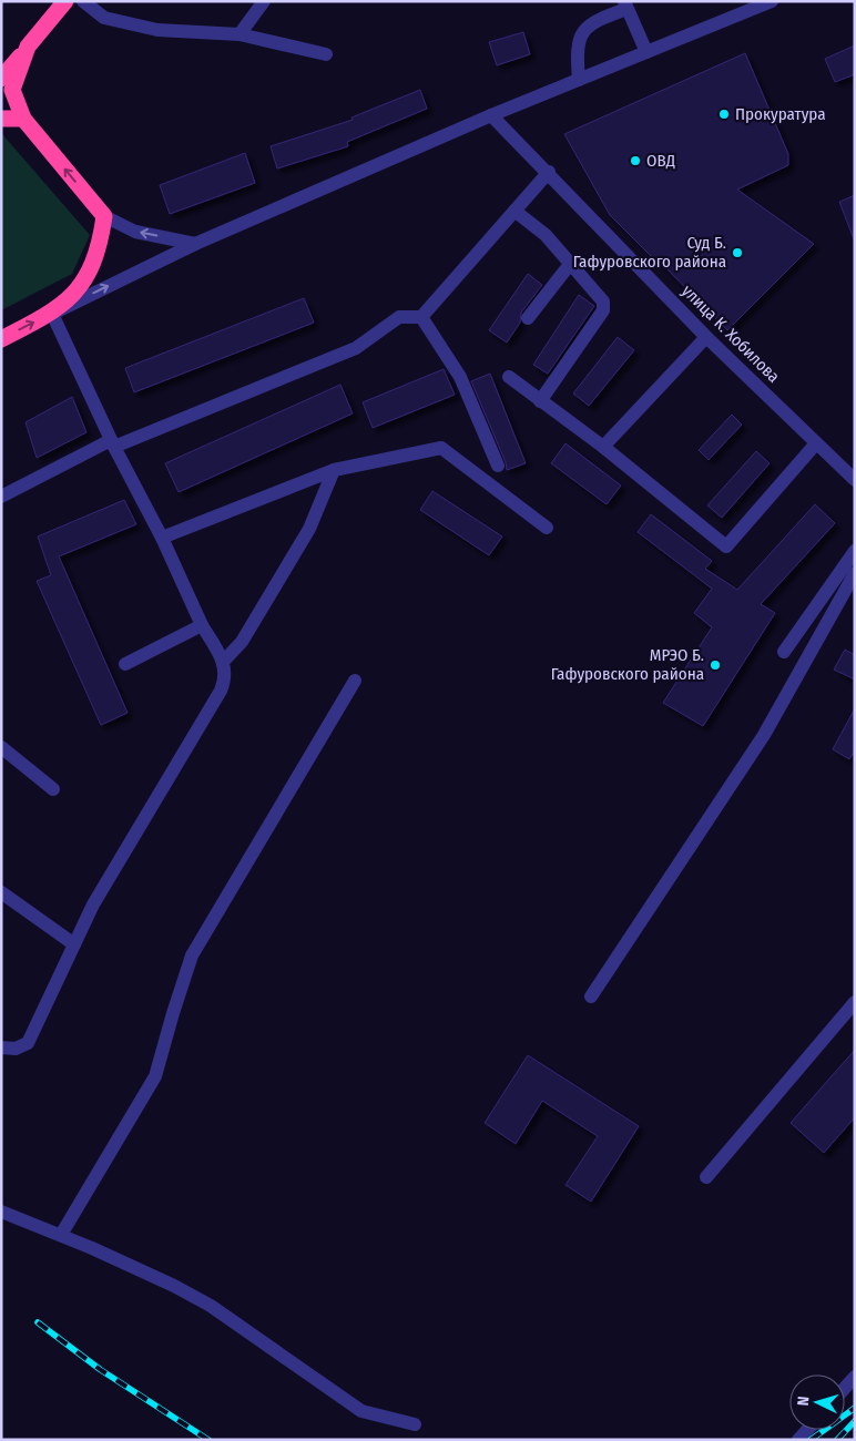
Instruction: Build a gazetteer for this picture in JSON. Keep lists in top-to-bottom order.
{
  "streets": {
    "street": ["улица К. Хобилова"]
  },
  "places": [
    "Прокуратура",
    "ОВД",
    "Суд Б. Гафуровского района",
    "МРЭО Б. Гафуровского района"
  ],
  "north": "left"
}
